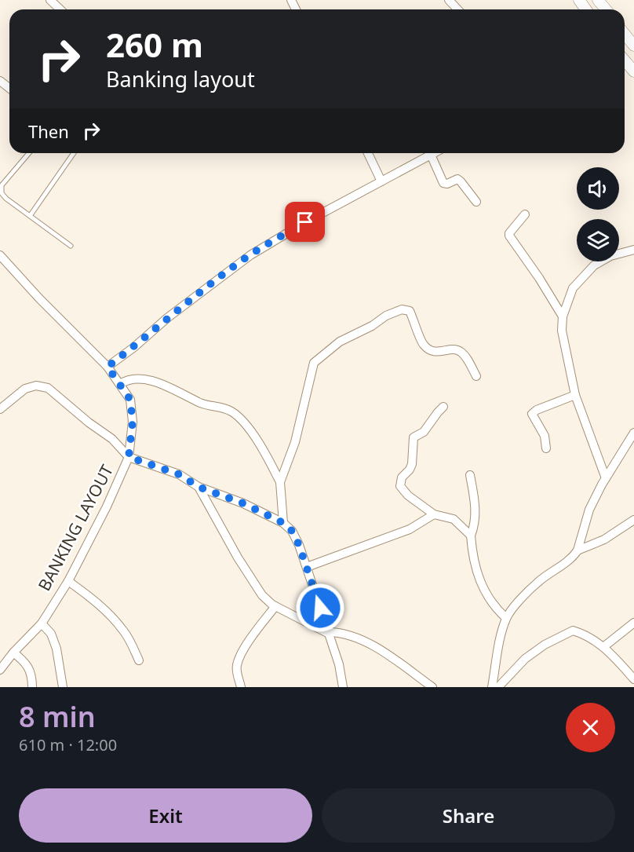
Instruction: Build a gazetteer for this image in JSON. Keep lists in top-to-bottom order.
{
  "streets": {
    "street": ["BANKING LAYOUT"]
  },
  "page": {
    "turn": ["260 m", "Banking layout"],
    "then": "Then",
    "heading": ["8 min", "610 m · 12:00"],
    "buttons": ["Exit", "Share"]
  }
}
